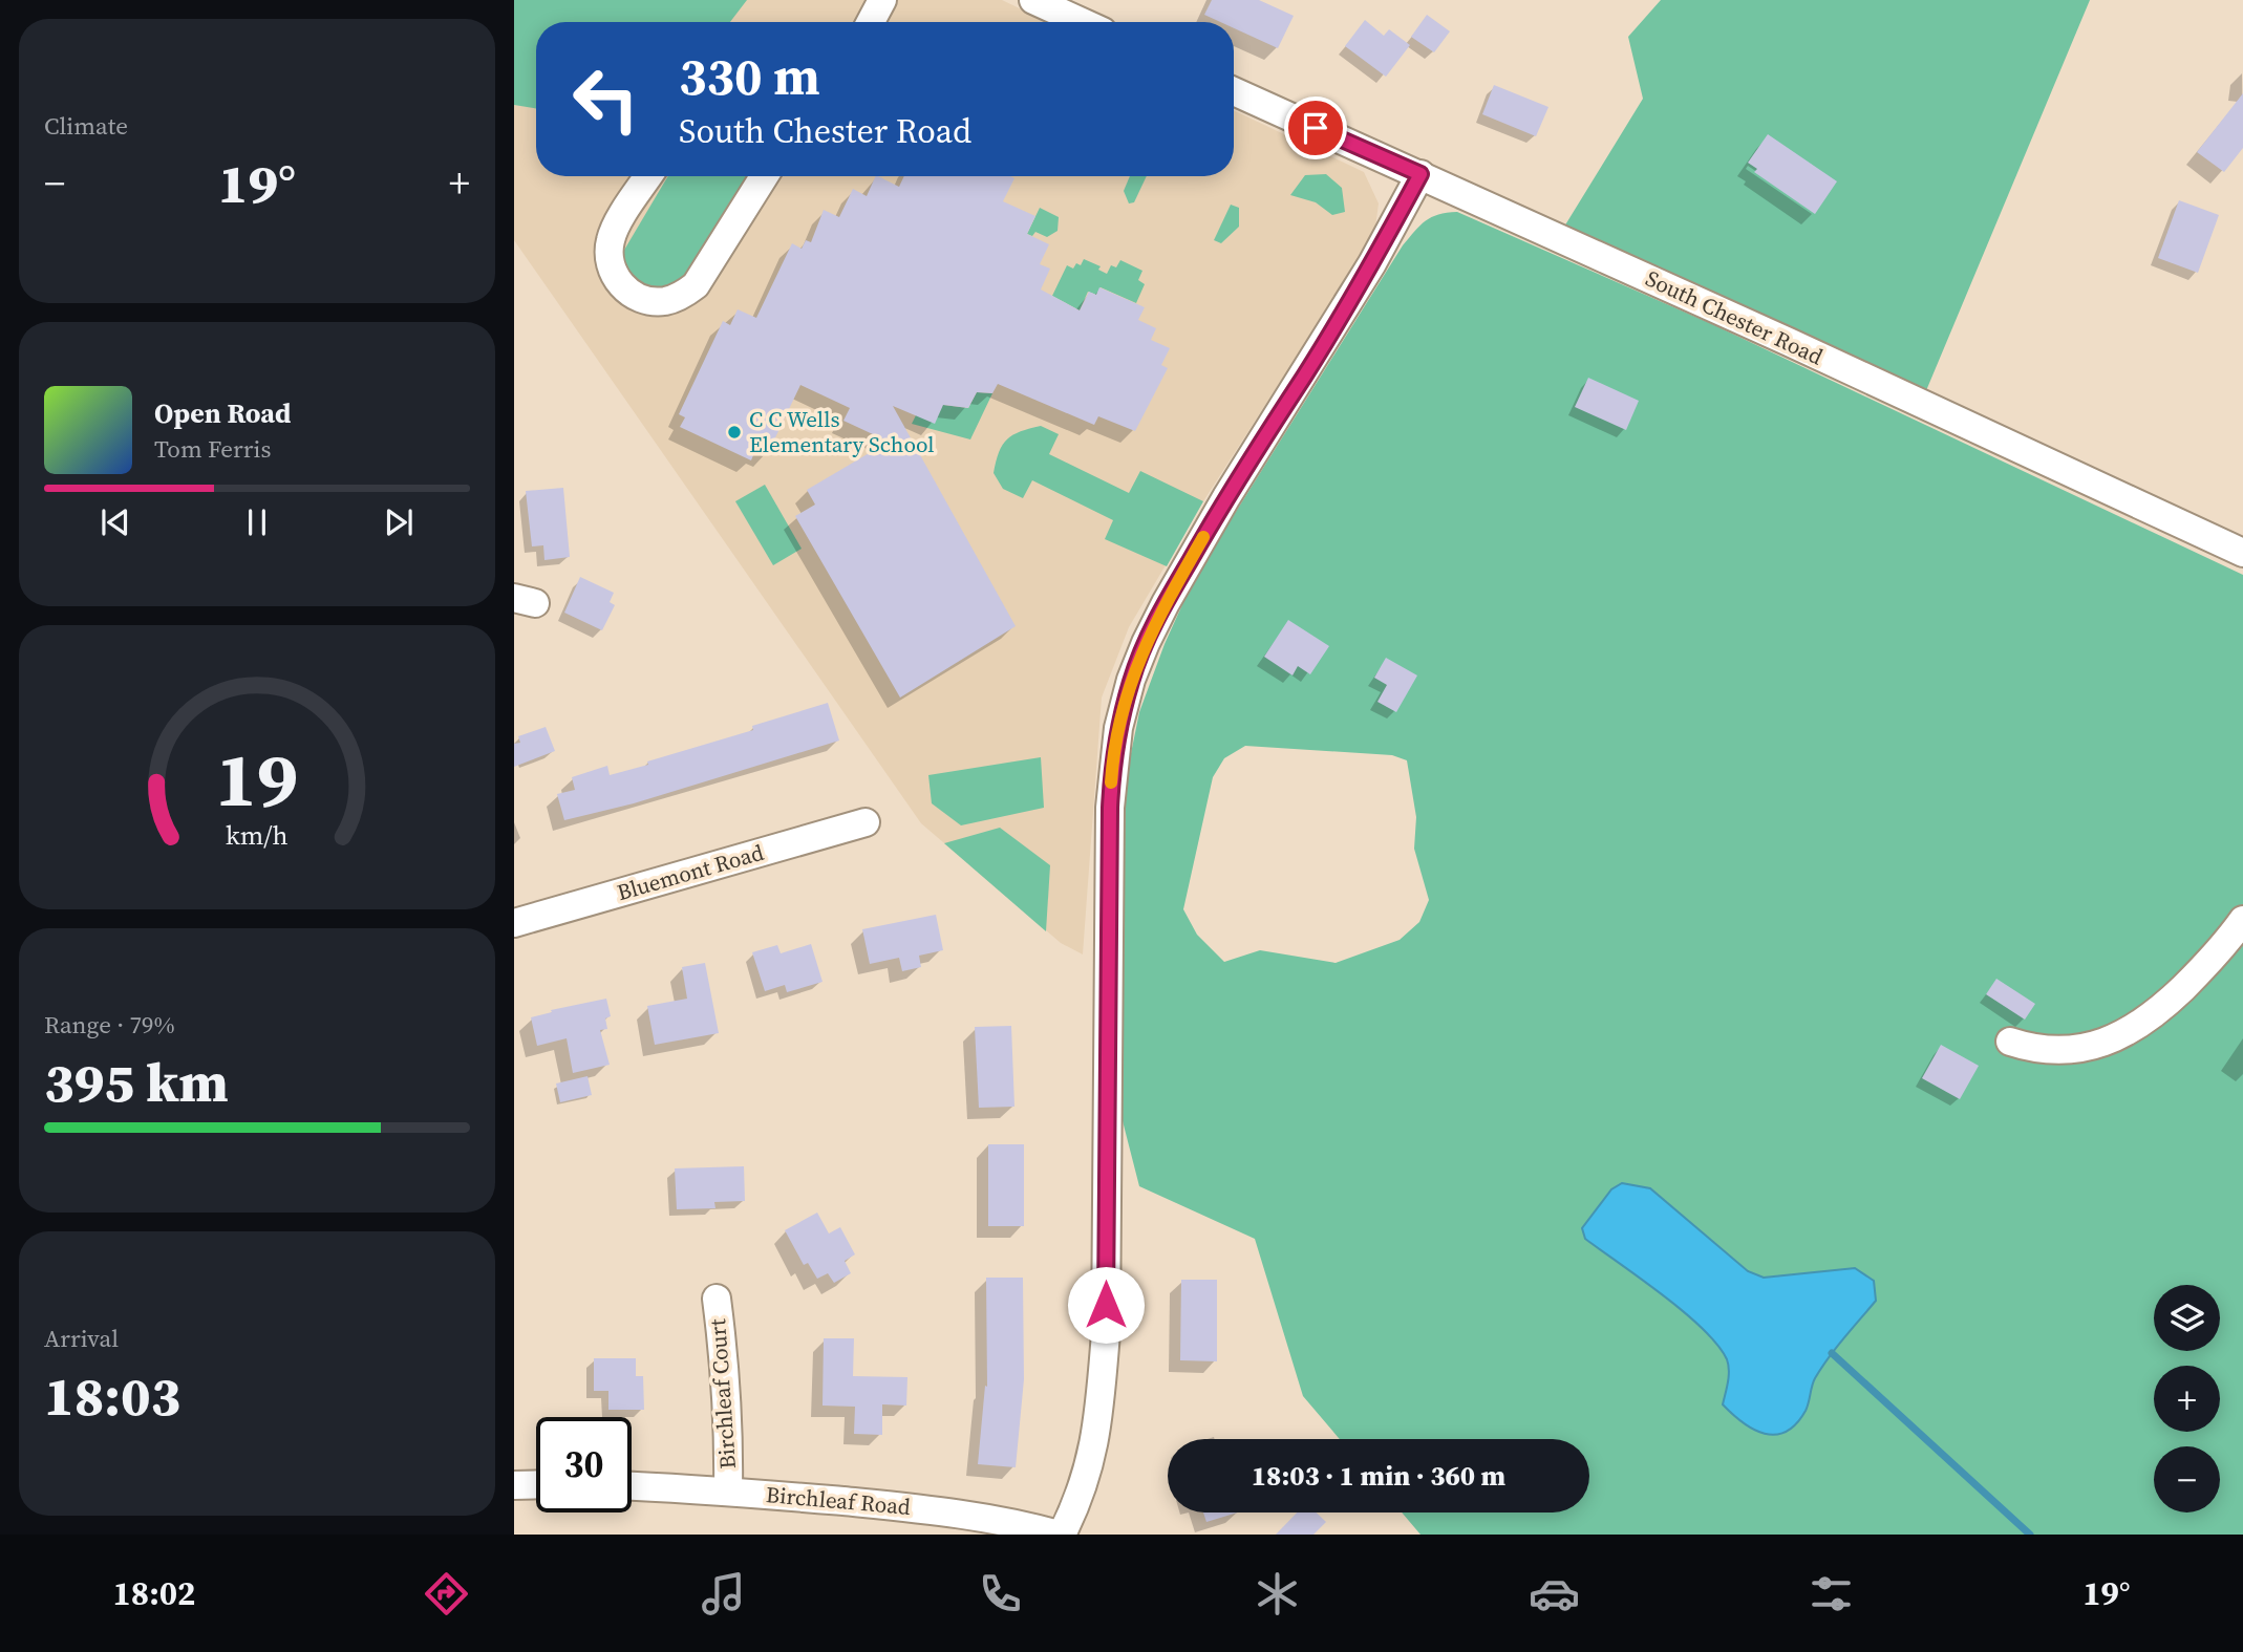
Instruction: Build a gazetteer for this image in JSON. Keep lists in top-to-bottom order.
{
  "streets": {
    "street": [
      "South Chester Road",
      "Bluemont Road",
      "Birchleaf Court",
      "Birchleaf Road"
    ]
  },
  "crossings": [
    ["Birchleaf Court", "Birchleaf Road"]
  ],
  "places": ["C C Wells Elementary School"],
  "page": {
    "tile": [
      "Climate",
      ["Range · 79%", "395 km"],
      ["Arrival", "18:03"]
    ],
    "turn": ["330 m", "South Chester Road"],
    "heat": ["−", "19°", "+"],
    "song": ["Open Road", "Tom Ferris"],
    "map_buttons": ["+", "−"],
    "limit": "30",
    "trip": "18:03 · 1 min · 360 m",
    "tabs": ["18:02", "19°"],
    "gauge": ["19", "km/h"]
  }
}
